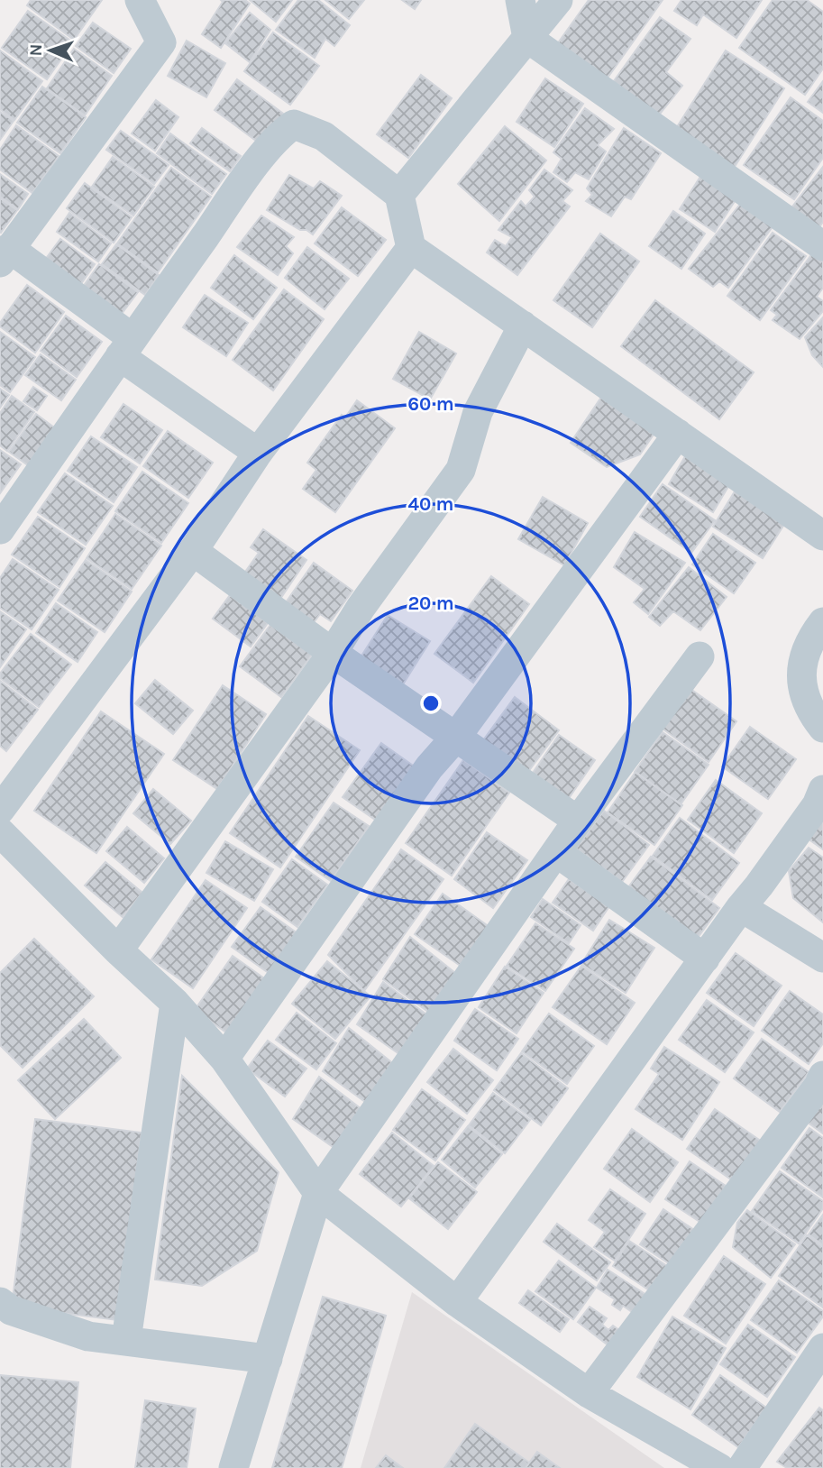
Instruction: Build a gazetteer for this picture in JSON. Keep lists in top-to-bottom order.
{
  "north": "left",
  "rings": ["60 m", "40 m", "20 m"]
}
